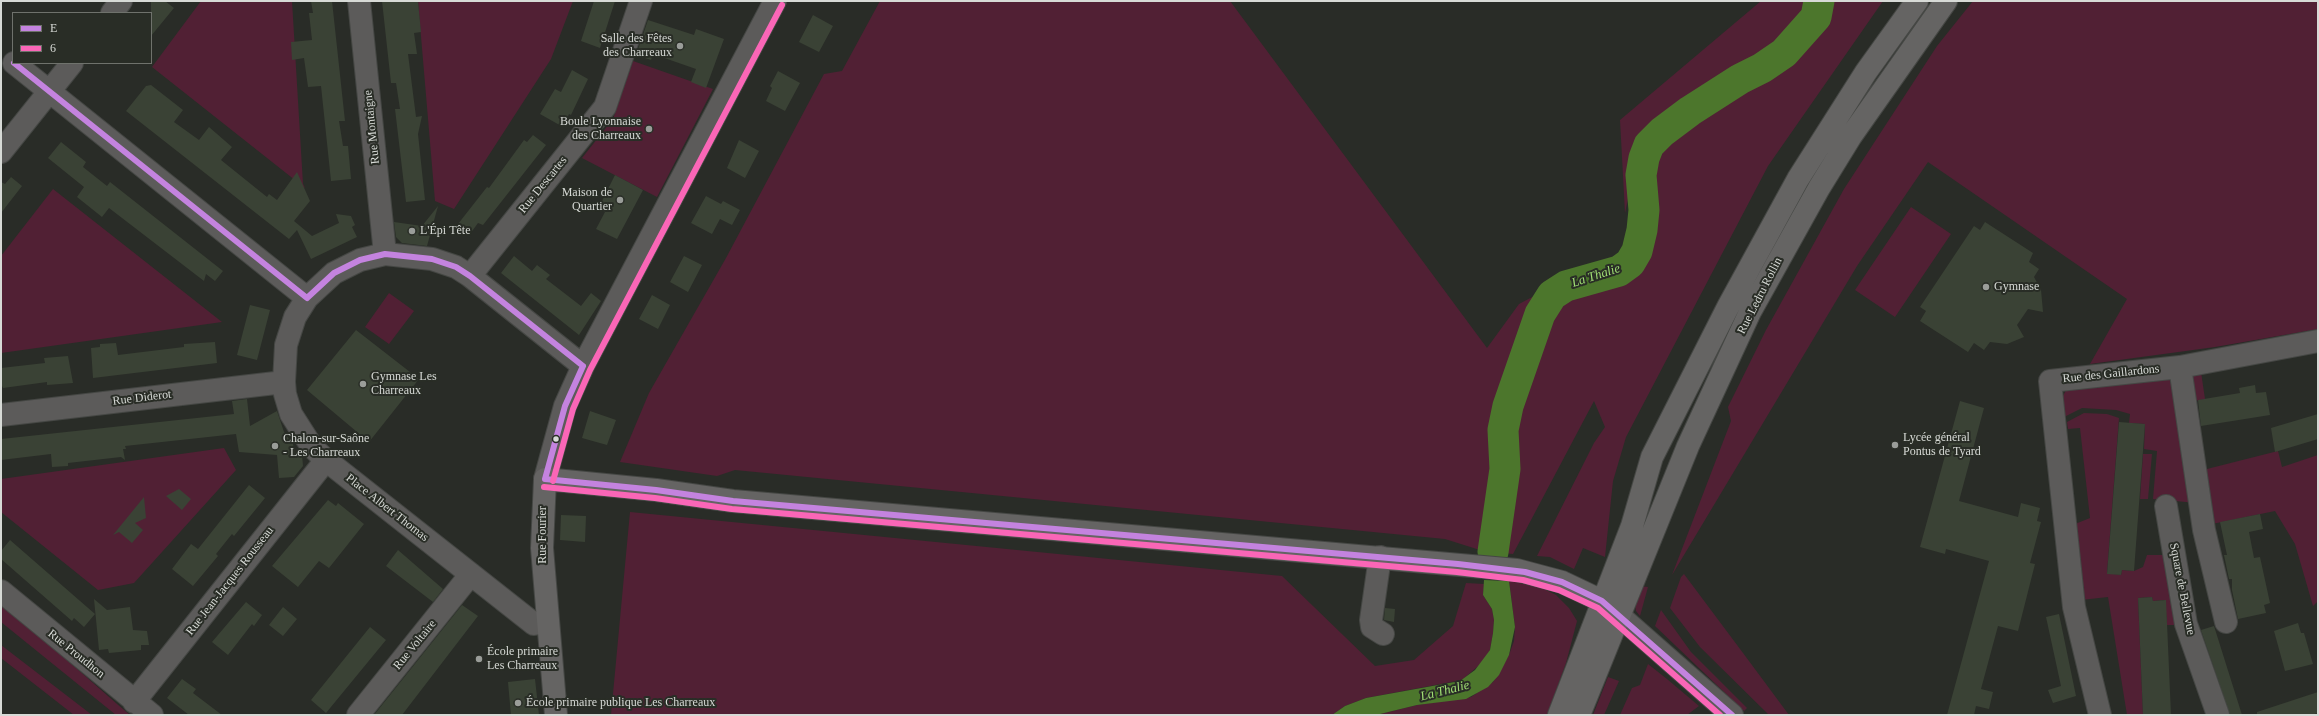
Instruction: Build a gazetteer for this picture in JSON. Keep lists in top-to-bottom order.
{
  "streets": {
    "main road": ["Rue Ledru Rollin", "Rue Fourier"],
    "street": [
      "Rue Montaigne",
      "Rue Descartes",
      "Rue des Gaillardons",
      "Rue Diderot",
      "Place Albert Thomas",
      "Rue Jean-Jacques Rousseau",
      "Square de Bellevue",
      "Rue Voltaire",
      "Rue Proudhon"
    ]
  },
  "crossings": [
    ["Rue Montaigne", "Place Albert Thomas"],
    ["Rue Descartes", "Place Albert Thomas"],
    ["Rue Diderot", "Place Albert Thomas"],
    ["Place Albert Thomas", "Rue Fourier"],
    ["Place Albert Thomas", "Rue Jean-Jacques Rousseau"],
    ["Place Albert Thomas", "Rue Voltaire"],
    ["Rue Jean-Jacques Rousseau", "Rue Proudhon"]
  ],
  "water": ["La Thalie"],
  "places": [
    "Salle des Fêtes des Charreaux",
    "Boule Lyonnaise des Charreaux",
    "Maison de Quartier",
    "L'Épi Tête",
    "Gymnase",
    "Gymnase Les Charreaux",
    "Lycée général Pontus de Tyard",
    "Chalon-sur-Saône - Les Charreaux",
    "École primaire Les Charreaux",
    "École primaire publique Les Charreaux"
  ],
  "lines": ["transit line 6", "transit line E"],
  "legend": ["E", "6"]
}
